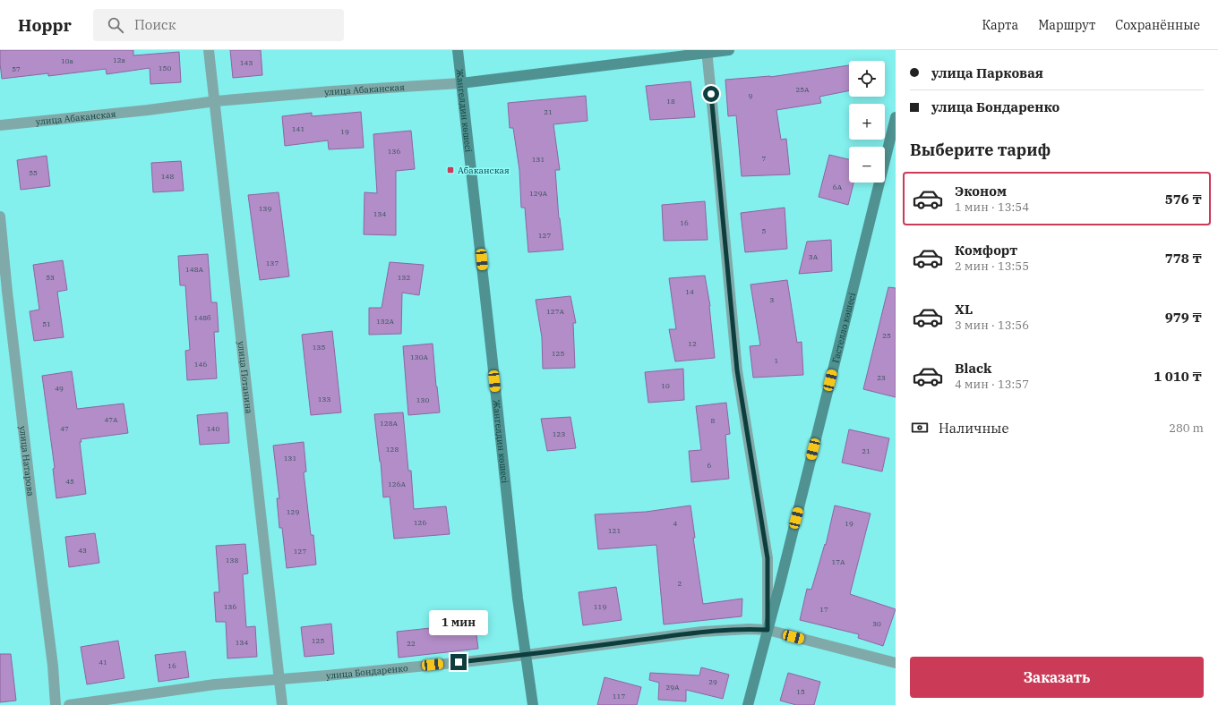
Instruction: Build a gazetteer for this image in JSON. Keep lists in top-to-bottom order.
{
  "streets": {
    "street": [
      "улица Абаканская",
      "Жангелдин көшесі",
      "Гастелло көшесі",
      "улица Потанина",
      "улица Натарова",
      "улица Бондаренко"
    ]
  },
  "crossings": [
    ["улица Абаканская", "Жангелдин көшесі"],
    ["улица Абаканская", "улица Потанина"],
    ["Жангелдин көшесі", "улица Бондаренко"],
    ["Гастелло көшесі", "улица Бондаренко"],
    ["улица Потанина", "улица Бондаренко"]
  ],
  "places": {
    "transit": ["Абаканская"]
  },
  "house_numbers": [
    "12а",
    "10а",
    "143",
    "150",
    "57",
    "25А",
    "9",
    "18",
    "21",
    "141",
    "19",
    "136",
    "7",
    "131",
    "55",
    "148",
    "6А",
    "129А",
    "139",
    "134",
    "16",
    "5",
    "127",
    "3А",
    "137",
    "148А",
    "53",
    "132",
    "14",
    "3",
    "127А",
    "148б",
    "132А",
    "51",
    "25",
    "12",
    "135",
    "125",
    "130А",
    "1",
    "146",
    "23",
    "10",
    "49",
    "133",
    "130",
    "47А",
    "8",
    "128А",
    "47",
    "140",
    "123",
    "128",
    "21",
    "131",
    "6",
    "45",
    "126А",
    "129",
    "126",
    "4",
    "19",
    "121",
    "43",
    "127",
    "138",
    "17А",
    "2",
    "136",
    "119",
    "17",
    "30",
    "125",
    "134",
    "22",
    "41",
    "16",
    "29",
    "29А",
    "15",
    "117"
  ],
  "page": {
    "header": "Hoppr",
    "search": "Поиск",
    "nav": ["Карта", "Маршрут", "Сохранённые"],
    "banner": ["улица Парковая", "улица Бондаренко"],
    "map_buttons": ["+", "−"],
    "heading": "Выберите тариф",
    "list": [
      {
        "name": "Эконом",
        "note": "1 мин · 13:54",
        "value": "576 ₸"
      },
      {
        "name": "Комфорт",
        "note": "2 мин · 13:55",
        "value": "778 ₸"
      },
      {
        "name": "XL",
        "note": "3 мин · 13:56",
        "value": "979 ₸"
      },
      {
        "name": "Black",
        "note": "4 мин · 13:57",
        "value": "1 010 ₸"
      }
    ],
    "pay": ["Наличные", "280 m"],
    "bubble": "1 мин",
    "buttons": "Заказать"
  }
}
